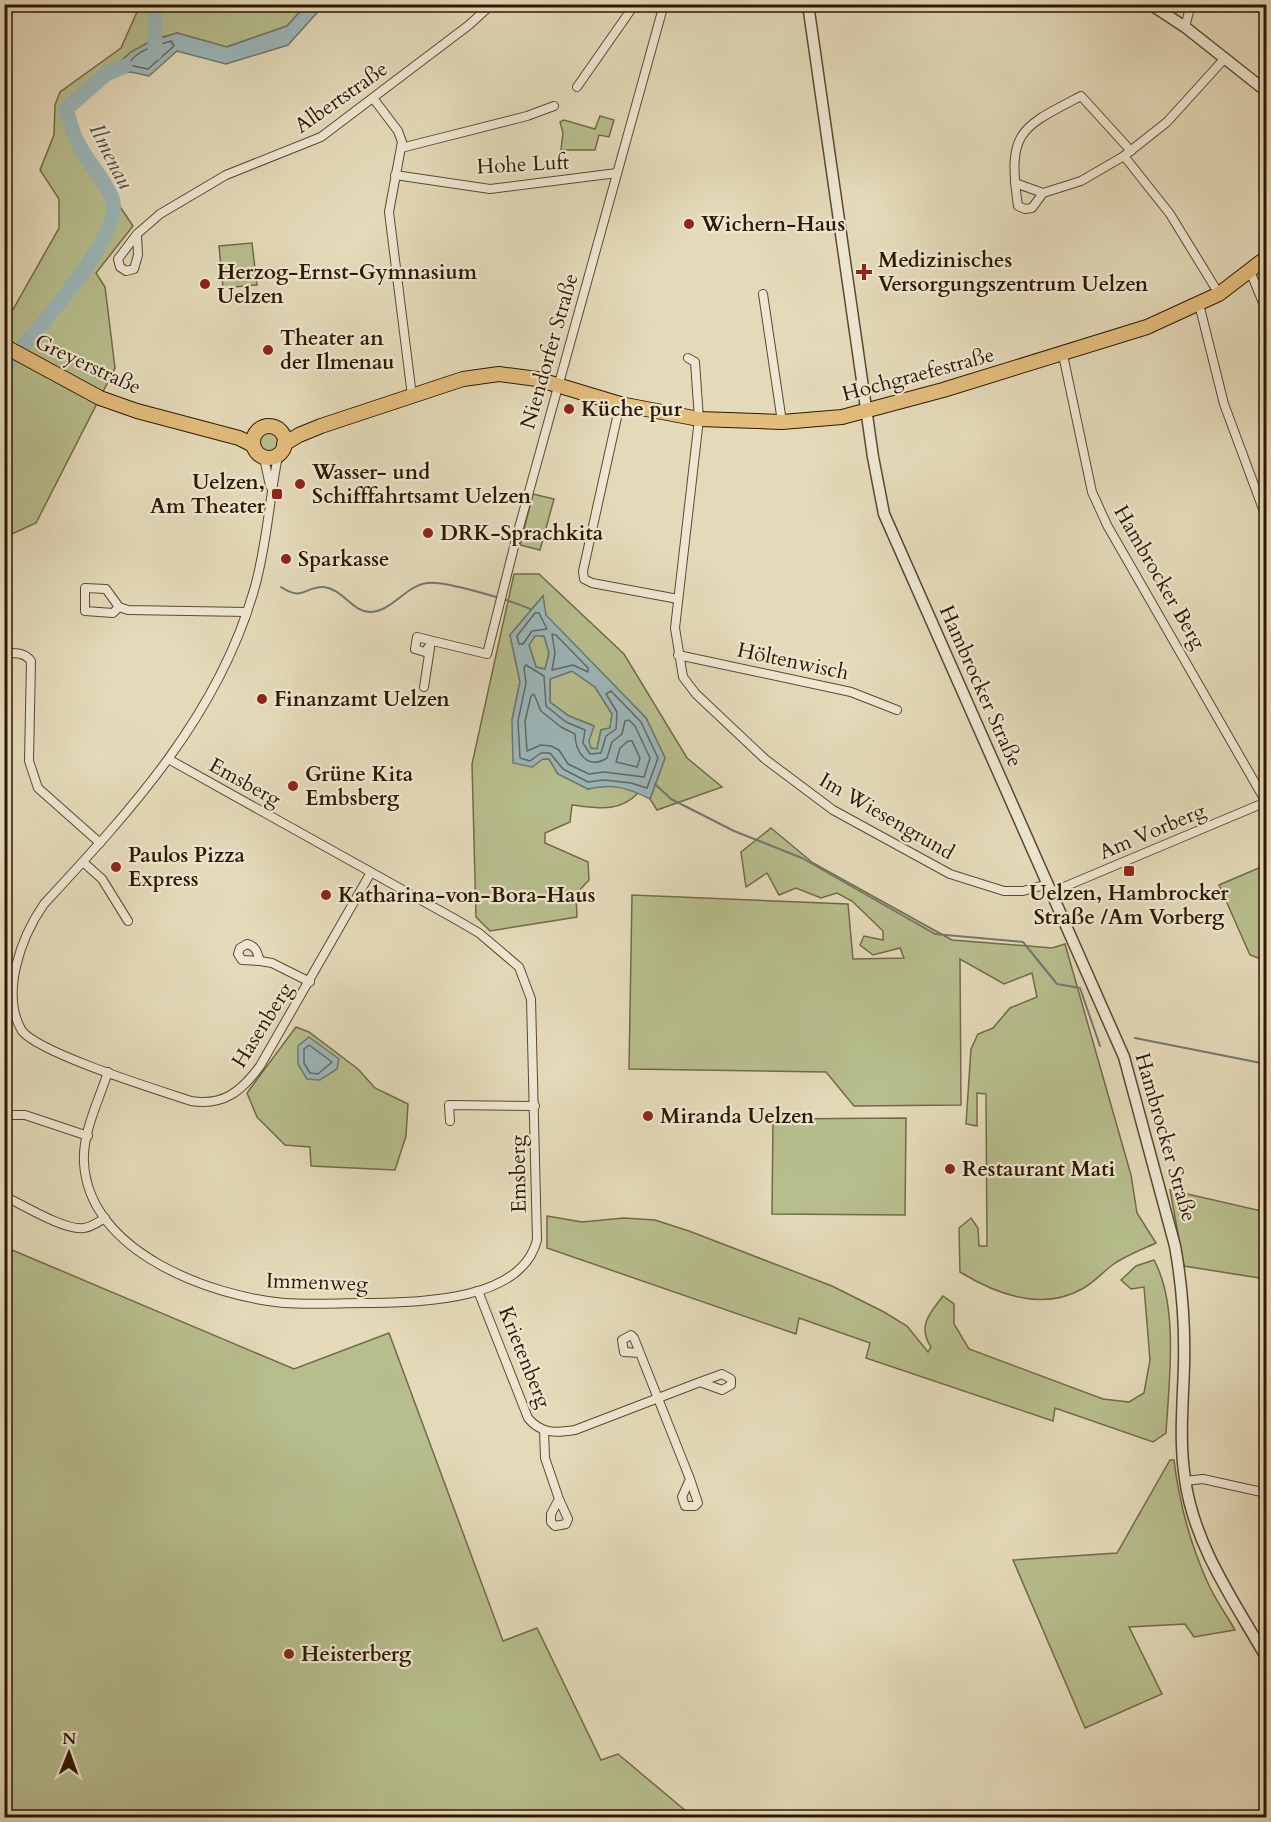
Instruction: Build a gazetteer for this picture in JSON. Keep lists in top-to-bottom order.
{
  "streets": {
    "main road": ["Greyerstraße", "Hochgraefestraße"],
    "street": [
      "Albertstraße",
      "Hohe Luft",
      "Niendorfer Straße",
      "Hambrocker Berg",
      "Höltenwisch",
      "Hambrocker Straße",
      "Emsberg",
      "Im Wiesengrund",
      "Am Vorberg",
      "Hasenberg",
      "Immenweg",
      "Krietenberg"
    ]
  },
  "crossings": [
    ["Hohe Luft", "Niendorfer Straße"],
    ["Niendorfer Straße", "Hochgraefestraße"],
    ["Hochgraefestraße", "Hambrocker Berg"],
    ["Hochgraefestraße", "Hambrocker Straße"],
    ["Hochgraefestraße", "Im Wiesengrund"],
    ["Hambrocker Berg", "Am Vorberg"],
    ["Höltenwisch", "Im Wiesengrund"],
    ["Hambrocker Straße", "Im Wiesengrund"],
    ["Hambrocker Straße", "Am Vorberg"],
    ["Emsberg", "Hasenberg"],
    ["Emsberg", "Immenweg"],
    ["Im Wiesengrund", "Am Vorberg"],
    ["Hasenberg", "Immenweg"],
    ["Immenweg", "Krietenberg"]
  ],
  "water": ["Ilmenau"],
  "places": {
    "other": [
      "Wichern-Haus",
      "Herzog-Ernst-Gymnasium Uelzen",
      "Theater an der Ilmenau",
      "Küche pur",
      "Wasser- und Schifffahrtsamt Uelzen",
      "DRK-Sprachkita",
      "Sparkasse",
      "Finanzamt Uelzen",
      "Grüne Kita Embsberg",
      "Paulos Pizza Express",
      "Katharina-von-Bora-Haus",
      "Miranda Uelzen",
      "Restaurant Mati",
      "Heisterberg"
    ],
    "health": ["Medizinisches Versorgungszentrum Uelzen"],
    "transit": ["Uelzen, Am Theater", "Uelzen, Hambrocker Straße /Am Vorberg"]
  },
  "north": "top"
}
